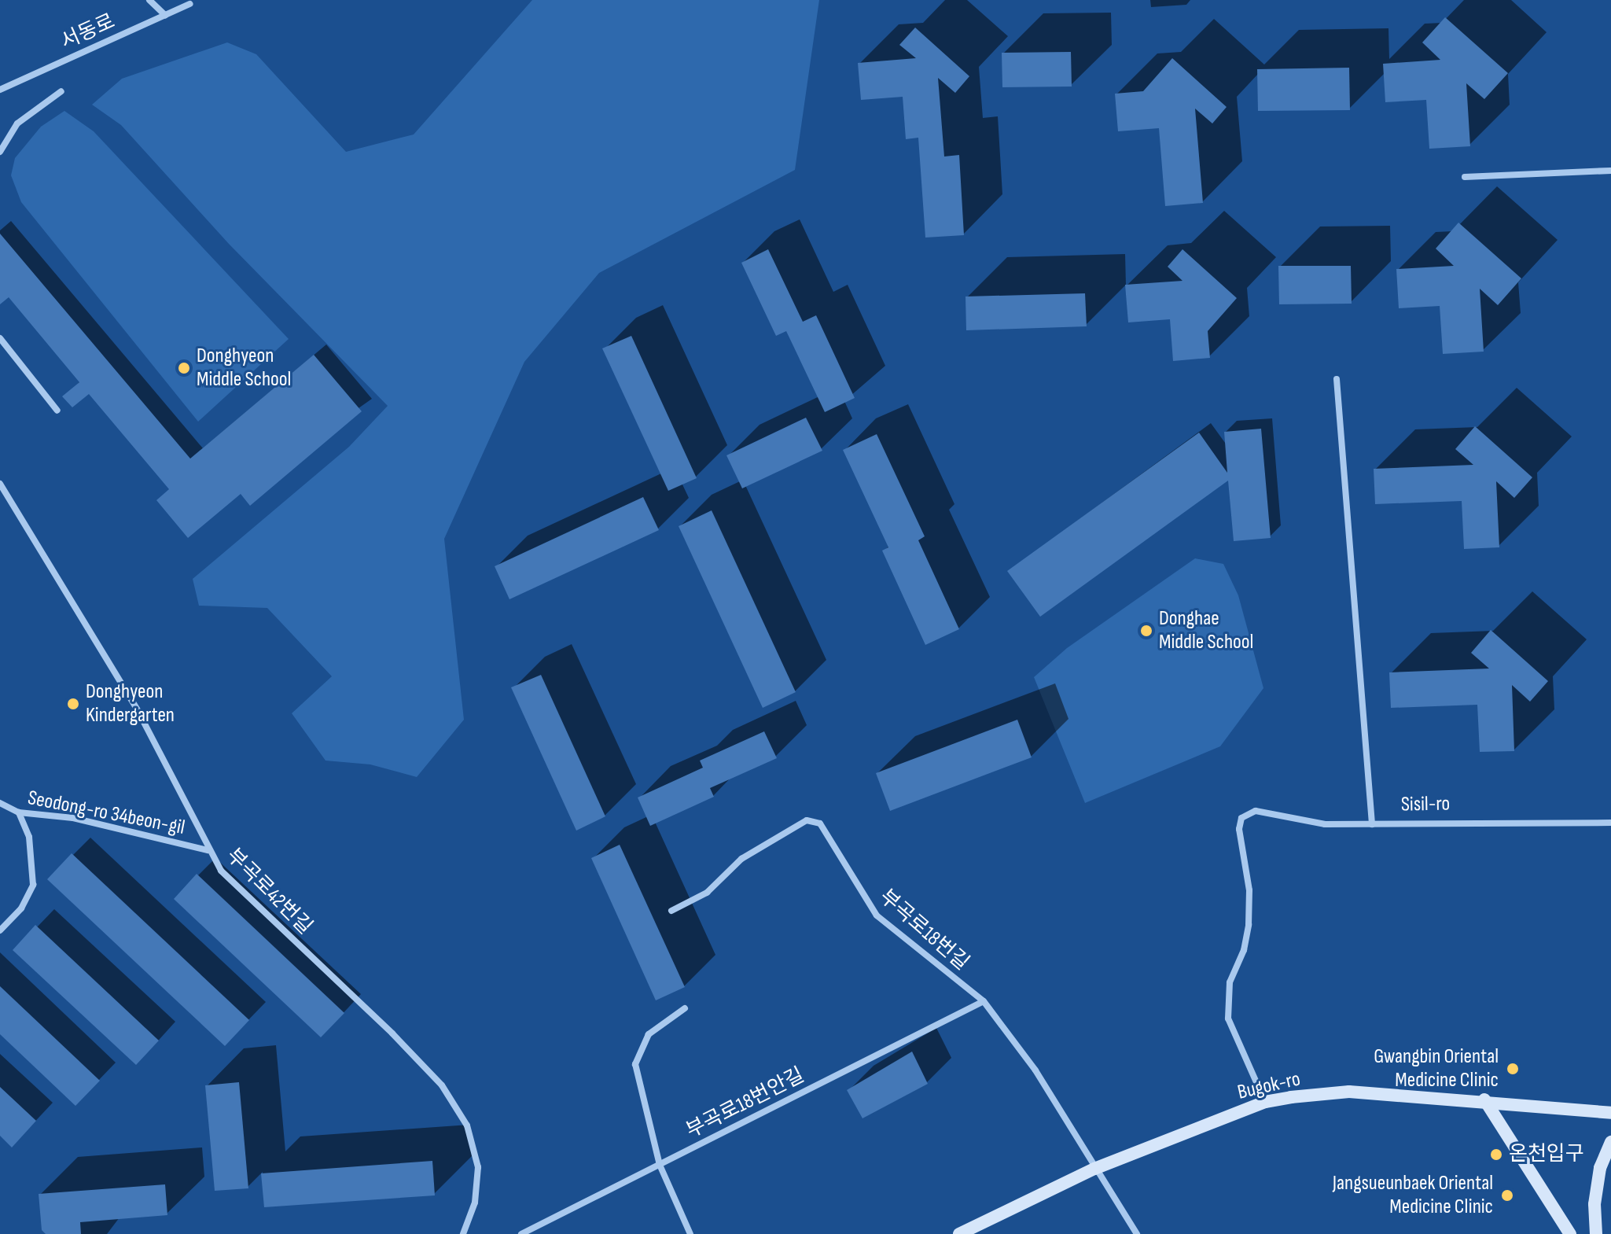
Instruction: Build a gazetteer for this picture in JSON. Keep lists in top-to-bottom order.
{
  "streets": {
    "main road": ["Bugok-ro"],
    "street": [
      "서동로",
      "Sisil-ro",
      "Seodong-ro 34beon-gil",
      "부곡로42번길",
      "부곡로18번길",
      "부곡로18번안길"
    ]
  },
  "crossings": [
    ["Sisil-ro", "Bugok-ro"],
    ["Seodong-ro 34beon-gil", "부곡로42번길"],
    ["부곡로18번길", "Bugok-ro"],
    ["부곡로18번길", "부곡로18번안길"]
  ],
  "places": [
    "Donghyeon Middle School",
    "Donghae Middle School",
    "Donghyeon Kindergarten",
    "Gwangbin Oriental Medicine Clinic",
    "온천입구",
    "Jangsueunbaek Oriental Medicine Clinic"
  ]
}
